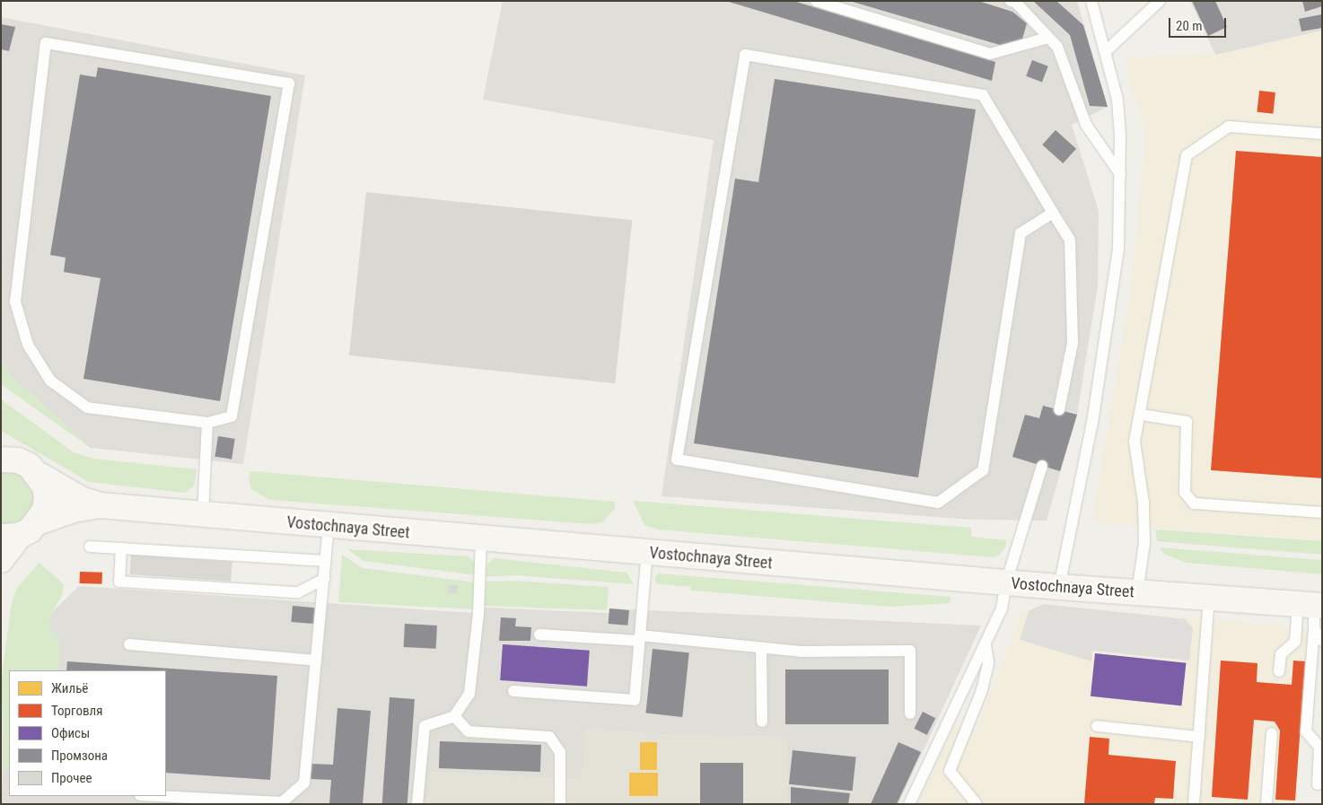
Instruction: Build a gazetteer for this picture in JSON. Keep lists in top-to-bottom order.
{
  "streets": {
    "street": ["Vostochnaya Street"]
  },
  "legend": [
    "Жильё",
    "Торговля",
    "Офисы",
    "Промзона",
    "Прочее"
  ],
  "scale_bar": "20 m"
}
